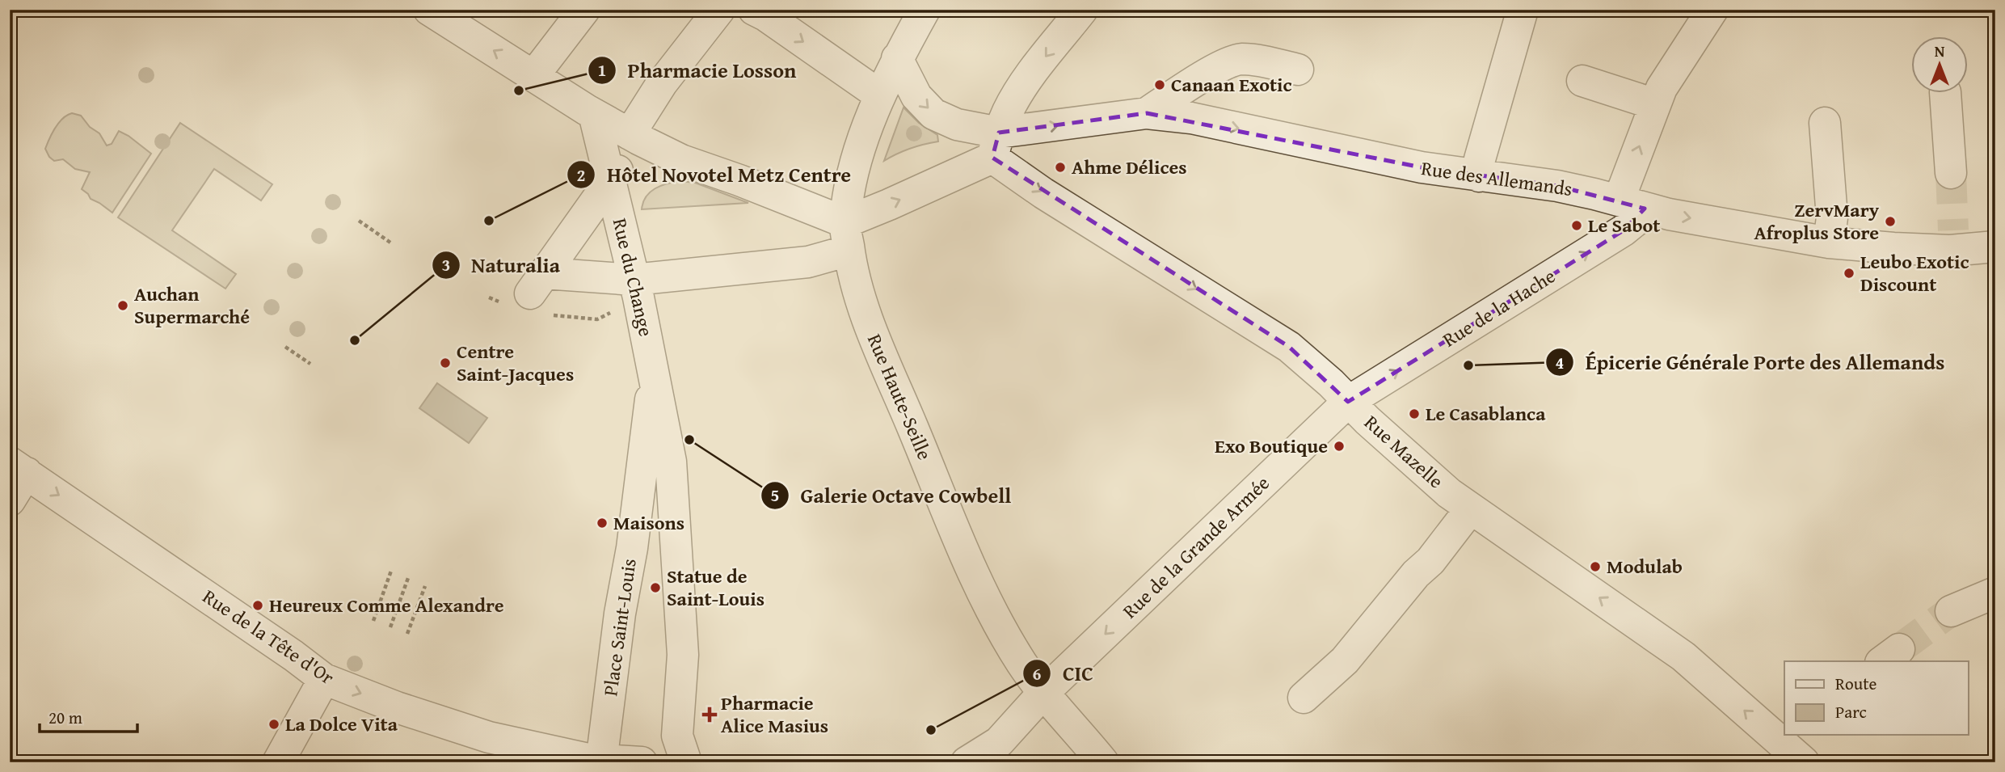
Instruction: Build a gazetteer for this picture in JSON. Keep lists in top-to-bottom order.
{
  "streets": {
    "street": [
      "Rue des Allemands",
      "Rue du Change",
      "Rue de la Hache",
      "Rue Haute-Seille",
      "Rue Mazelle",
      "Rue de la Grande Armée",
      "Place Saint-Louis",
      "Rue de la Tête d'Or"
    ]
  },
  "crossings": [
    ["Rue des Allemands", "Rue de la Hache"],
    ["Rue des Allemands", "Rue Mazelle"],
    ["Rue du Change", "Place Saint-Louis"],
    ["Rue de la Hache", "Rue Mazelle"],
    ["Rue de la Hache", "Rue de la Grande Armée"],
    ["Rue Haute-Seille", "Rue de la Grande Armée"],
    ["Rue Mazelle", "Rue de la Grande Armée"],
    ["Place Saint-Louis", "Rue de la Tête d'Or"]
  ],
  "one_way": ["Rue des Allemands", "Rue de la Hache", "Rue de la Tête d'Or"],
  "places": {
    "other": [
      "Canaan Exotic",
      "Pharmacie Losson",
      "Ahme Délices",
      "Hôtel Novotel Metz Centre",
      "ZervMary Afroplus Store",
      "Le Sabot",
      "Leubo Exotic Discount",
      "Auchan Supermarché",
      "Naturalia",
      "Centre Saint-Jacques",
      "Épicerie Générale Porte des Allemands",
      "Le Casablanca",
      "Galerie Octave Cowbell",
      "Exo Boutique",
      "Maisons",
      "Modulab",
      "Statue de Saint-Louis",
      "Heureux Comme Alexandre",
      "La Dolce Vita",
      "CIC"
    ],
    "health": ["Pharmacie Alice Masius"]
  },
  "legend": ["Route", "Parc"],
  "scale_bar": "20 m",
  "north": "top"
}
